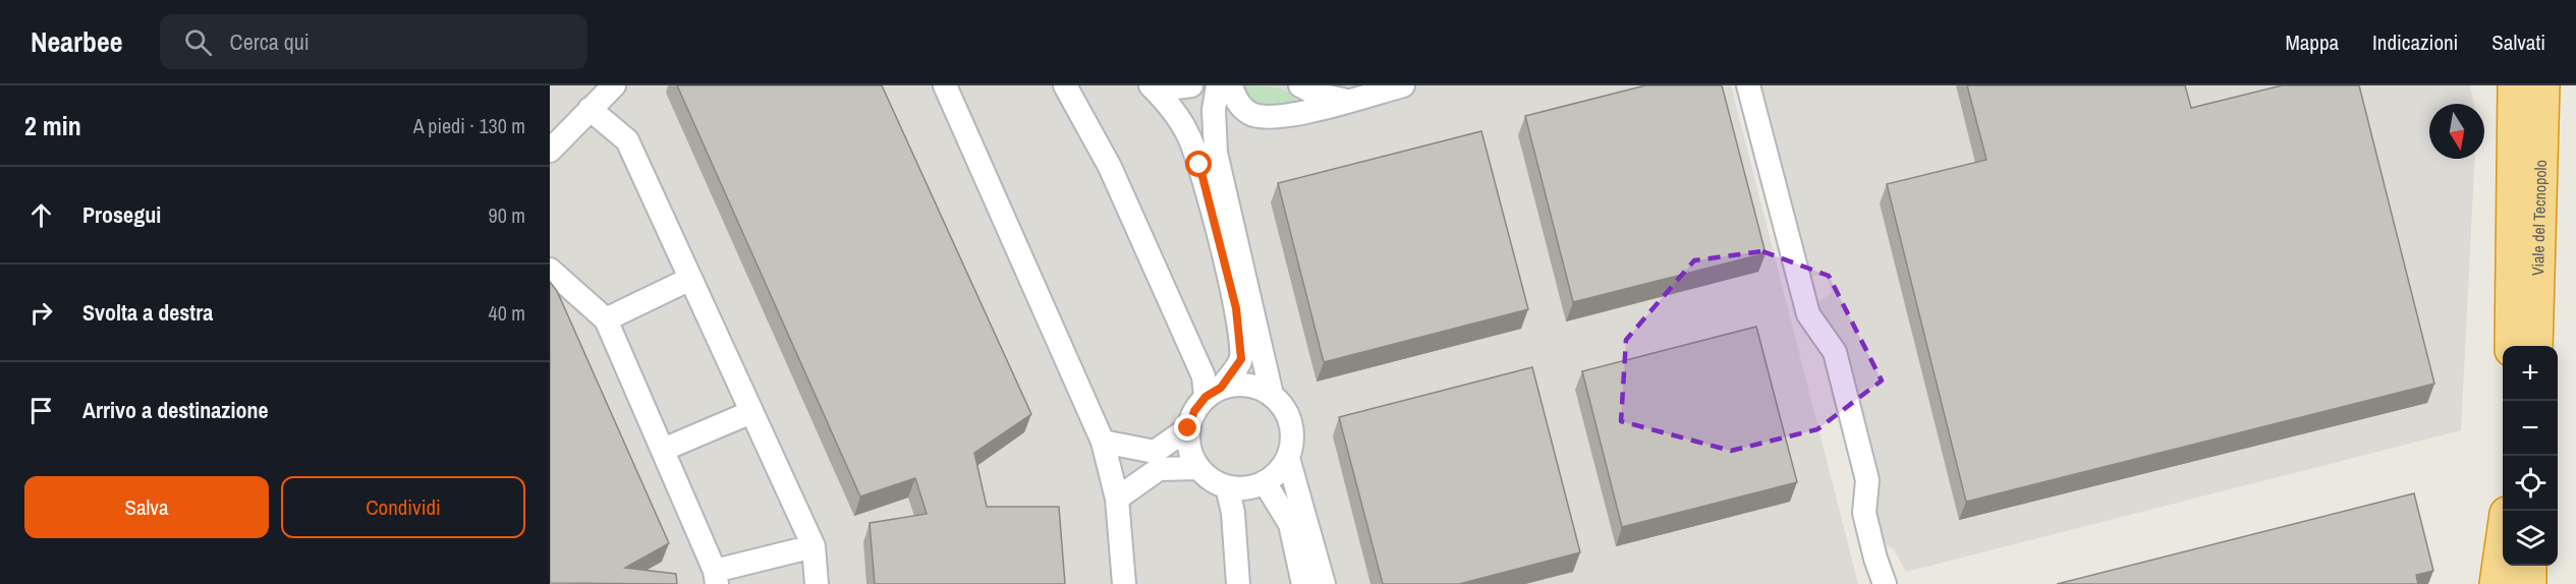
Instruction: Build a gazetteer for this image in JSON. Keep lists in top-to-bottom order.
{
  "streets": {
    "highway": ["Viale del Tecnopolo"]
  },
  "north": "bottom",
  "page": {
    "header": "Nearbee",
    "search": "Cerca qui",
    "nav": ["Mappa", "Indicazioni", "Salvati"],
    "heading": ["2 min", "A piedi · 130 m"],
    "list": [
      ["Prosegui", "90 m"],
      ["Svolta a destra", "40 m"],
      "Arrivo a destinazione"
    ],
    "map_buttons": ["+", "−"],
    "buttons": ["Salva", "Condividi"]
  }
}
